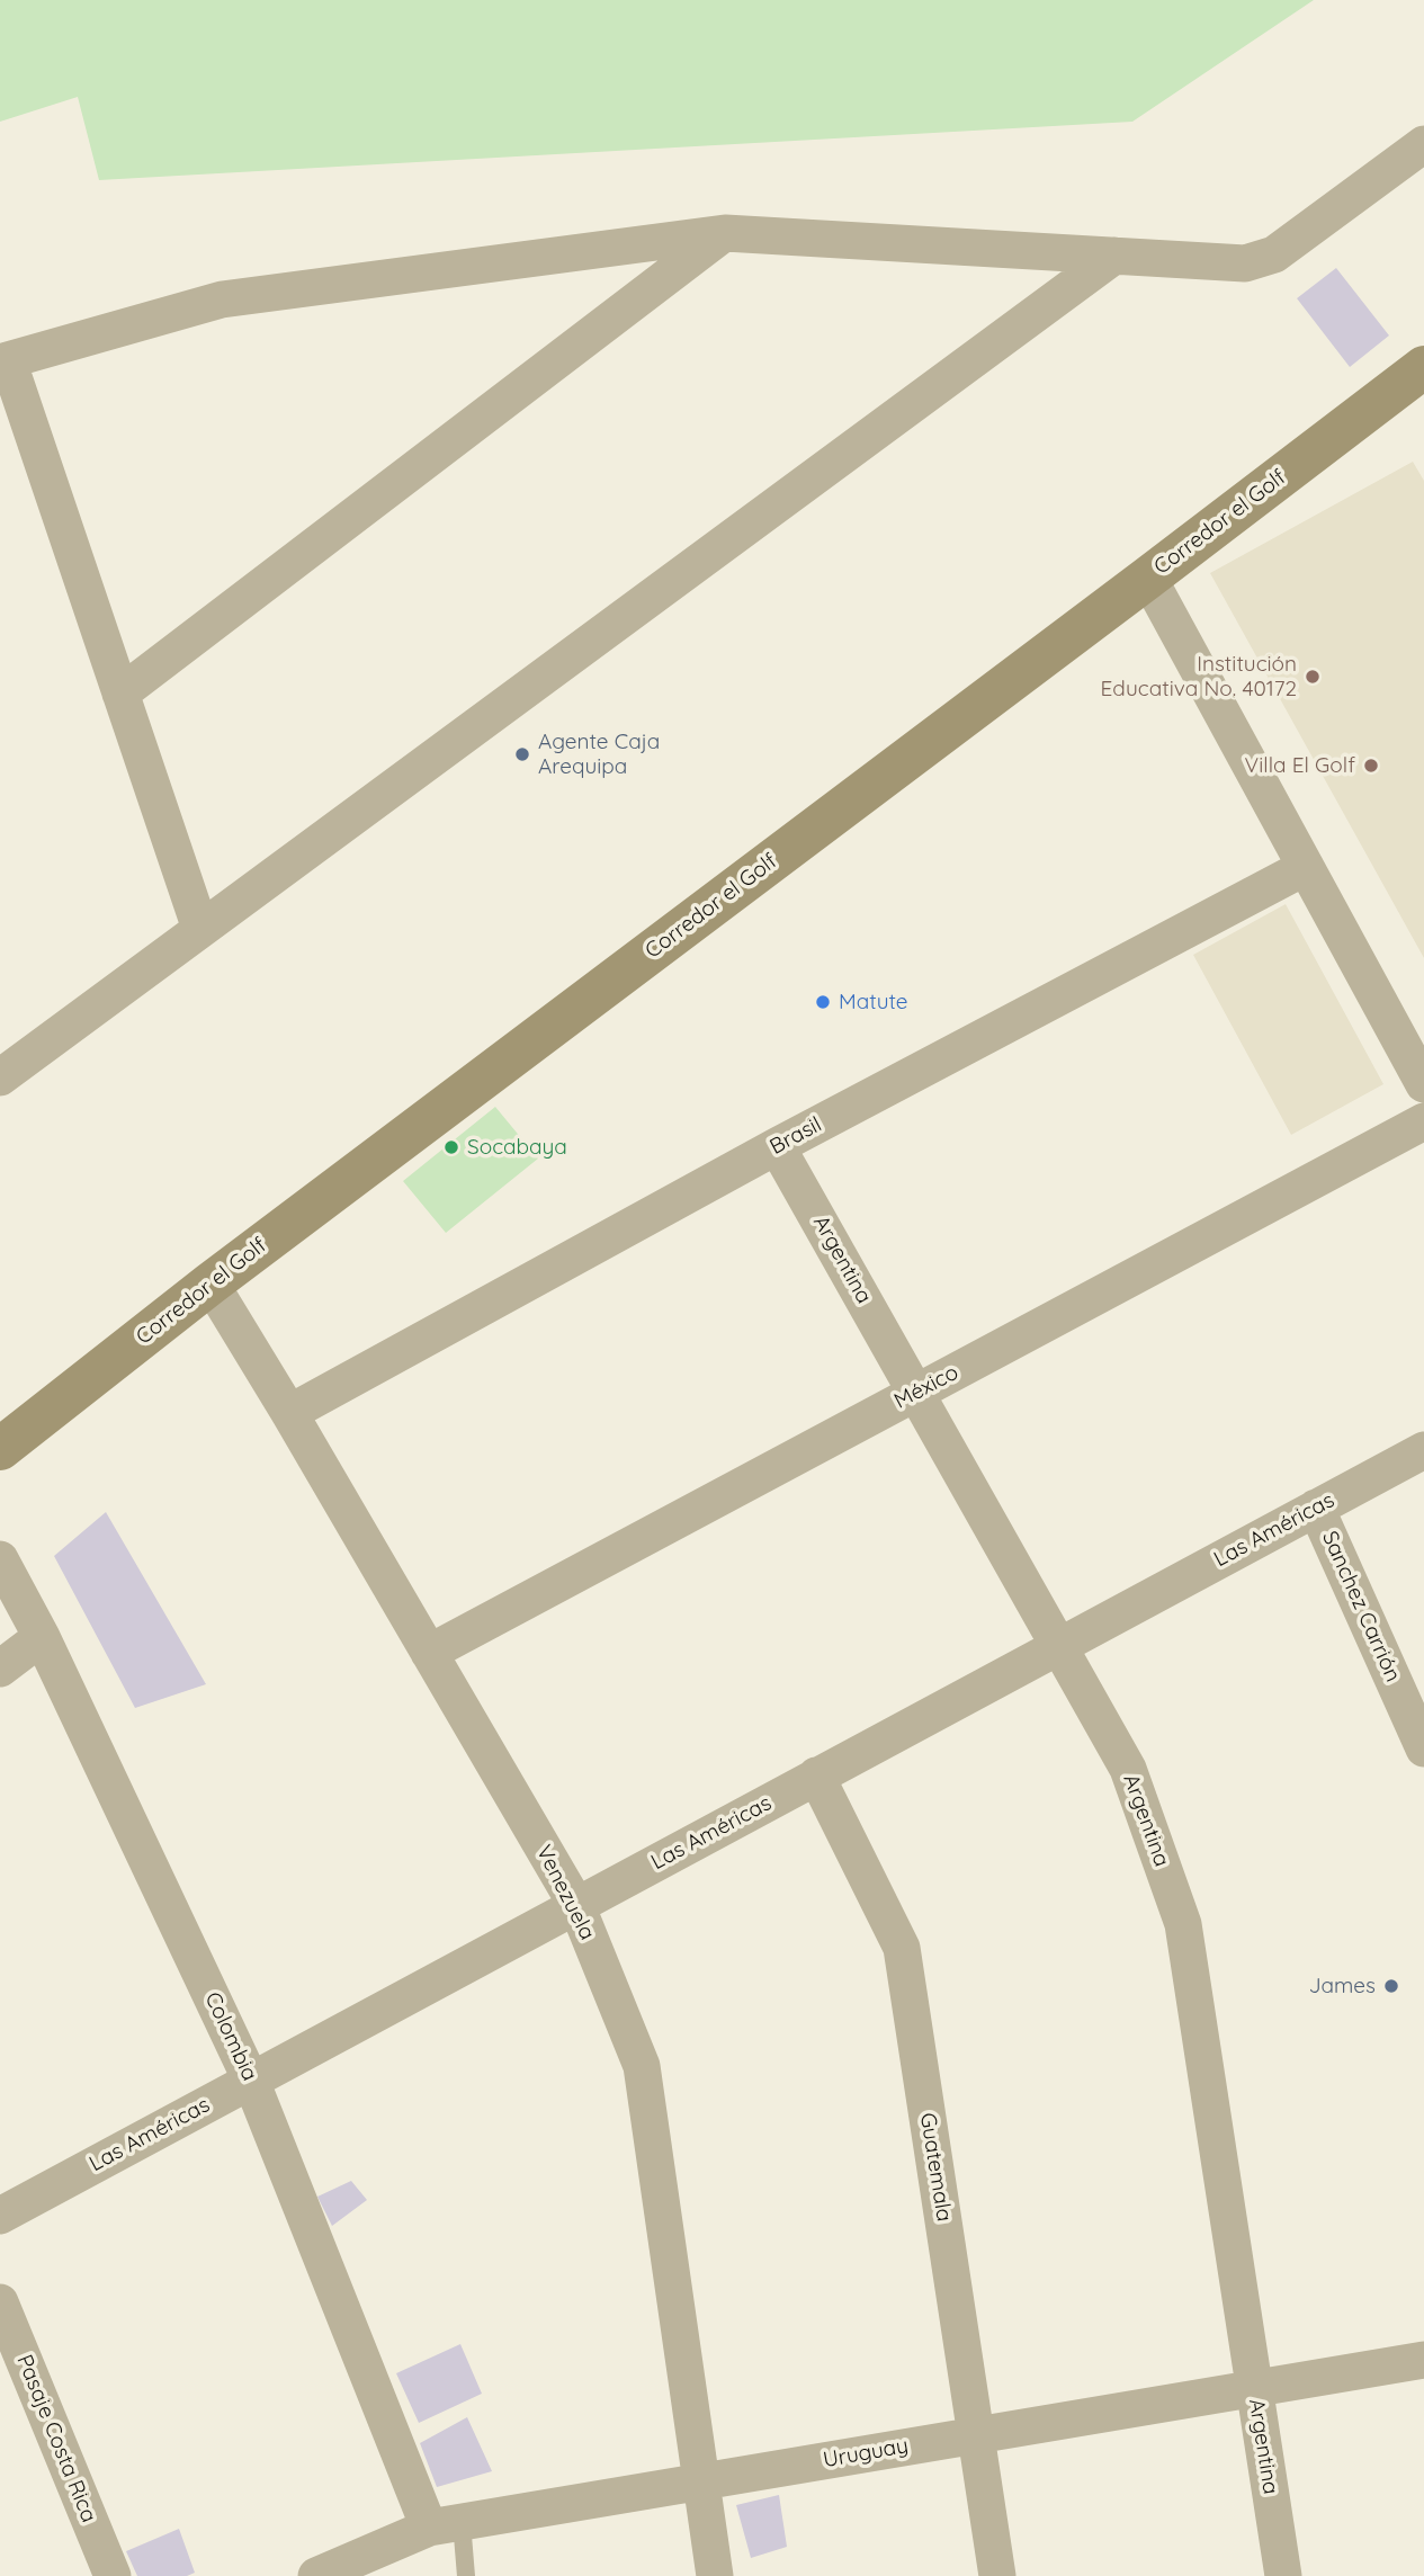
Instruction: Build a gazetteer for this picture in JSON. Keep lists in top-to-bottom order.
{
  "streets": {
    "street": [
      "Corredor el Golf",
      "Brasil",
      "Argentina",
      "México",
      "Las Américas",
      "Sanchez Carrión",
      "Venezuela",
      "Colombia",
      "Guatemala",
      "Pasaje Costa Rica",
      "Uruguay"
    ]
  },
  "crossings": [
    ["Corredor el Golf", "Venezuela"],
    ["Brasil", "Argentina"],
    ["Brasil", "Venezuela"],
    ["Argentina", "México"],
    ["Argentina", "Las Américas"],
    ["Argentina", "Uruguay"],
    ["México", "Venezuela"],
    ["Las Américas", "Sanchez Carrión"],
    ["Las Américas", "Venezuela"],
    ["Las Américas", "Colombia"],
    ["Las Américas", "Guatemala"],
    ["Venezuela", "Uruguay"],
    ["Colombia", "Uruguay"],
    ["Guatemala", "Uruguay"]
  ],
  "places": [
    "Institución Educativa No. 40172",
    "Agente Caja Arequipa",
    "Villa El Golf",
    "Matute",
    "Socabaya",
    "James"
  ]
}
